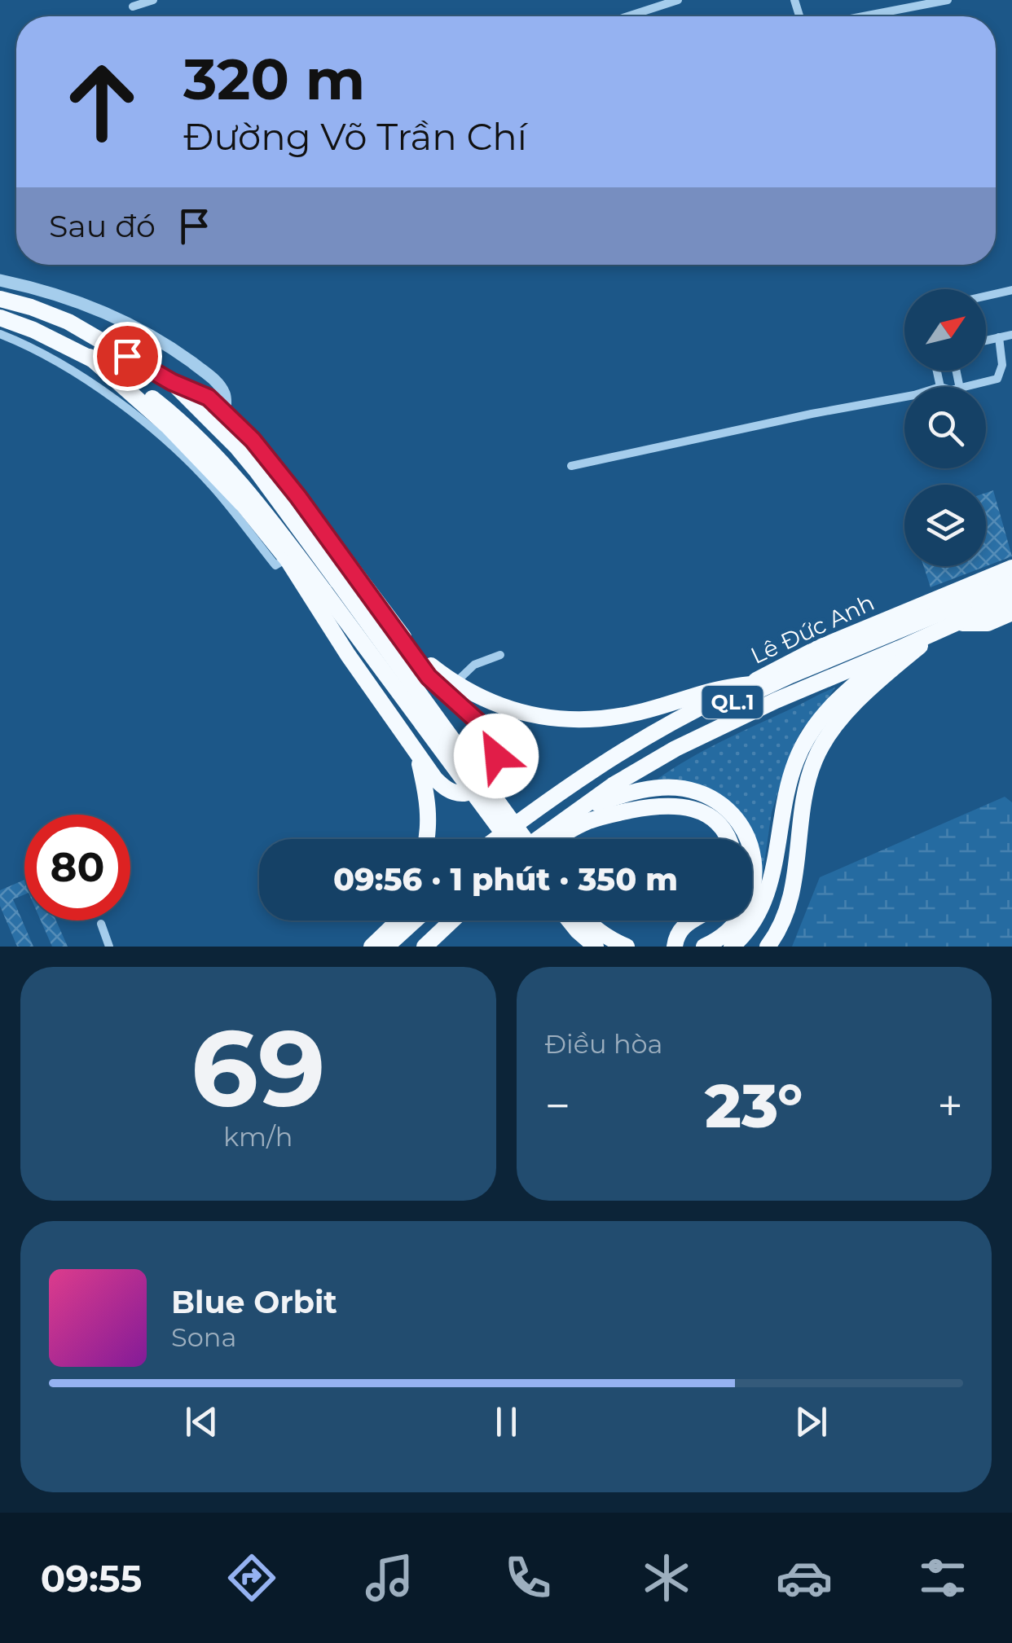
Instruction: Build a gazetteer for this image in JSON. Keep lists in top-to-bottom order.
{
  "streets": {
    "highway": ["Lê Đức Anh", "QL.1"]
  },
  "north": "top right",
  "page": {
    "turn": ["320 m", "Đường Võ Trần Chí"],
    "then": "Sau đó",
    "limit": "80",
    "trip": "09:56 · 1 phút · 350 m",
    "tile": [
      ["69", "km/h"],
      "Điều hòa"
    ],
    "heat": ["−", "23°", "+"],
    "song": ["Blue Orbit", "Sona"],
    "tabs": "09:55"
  }
}
